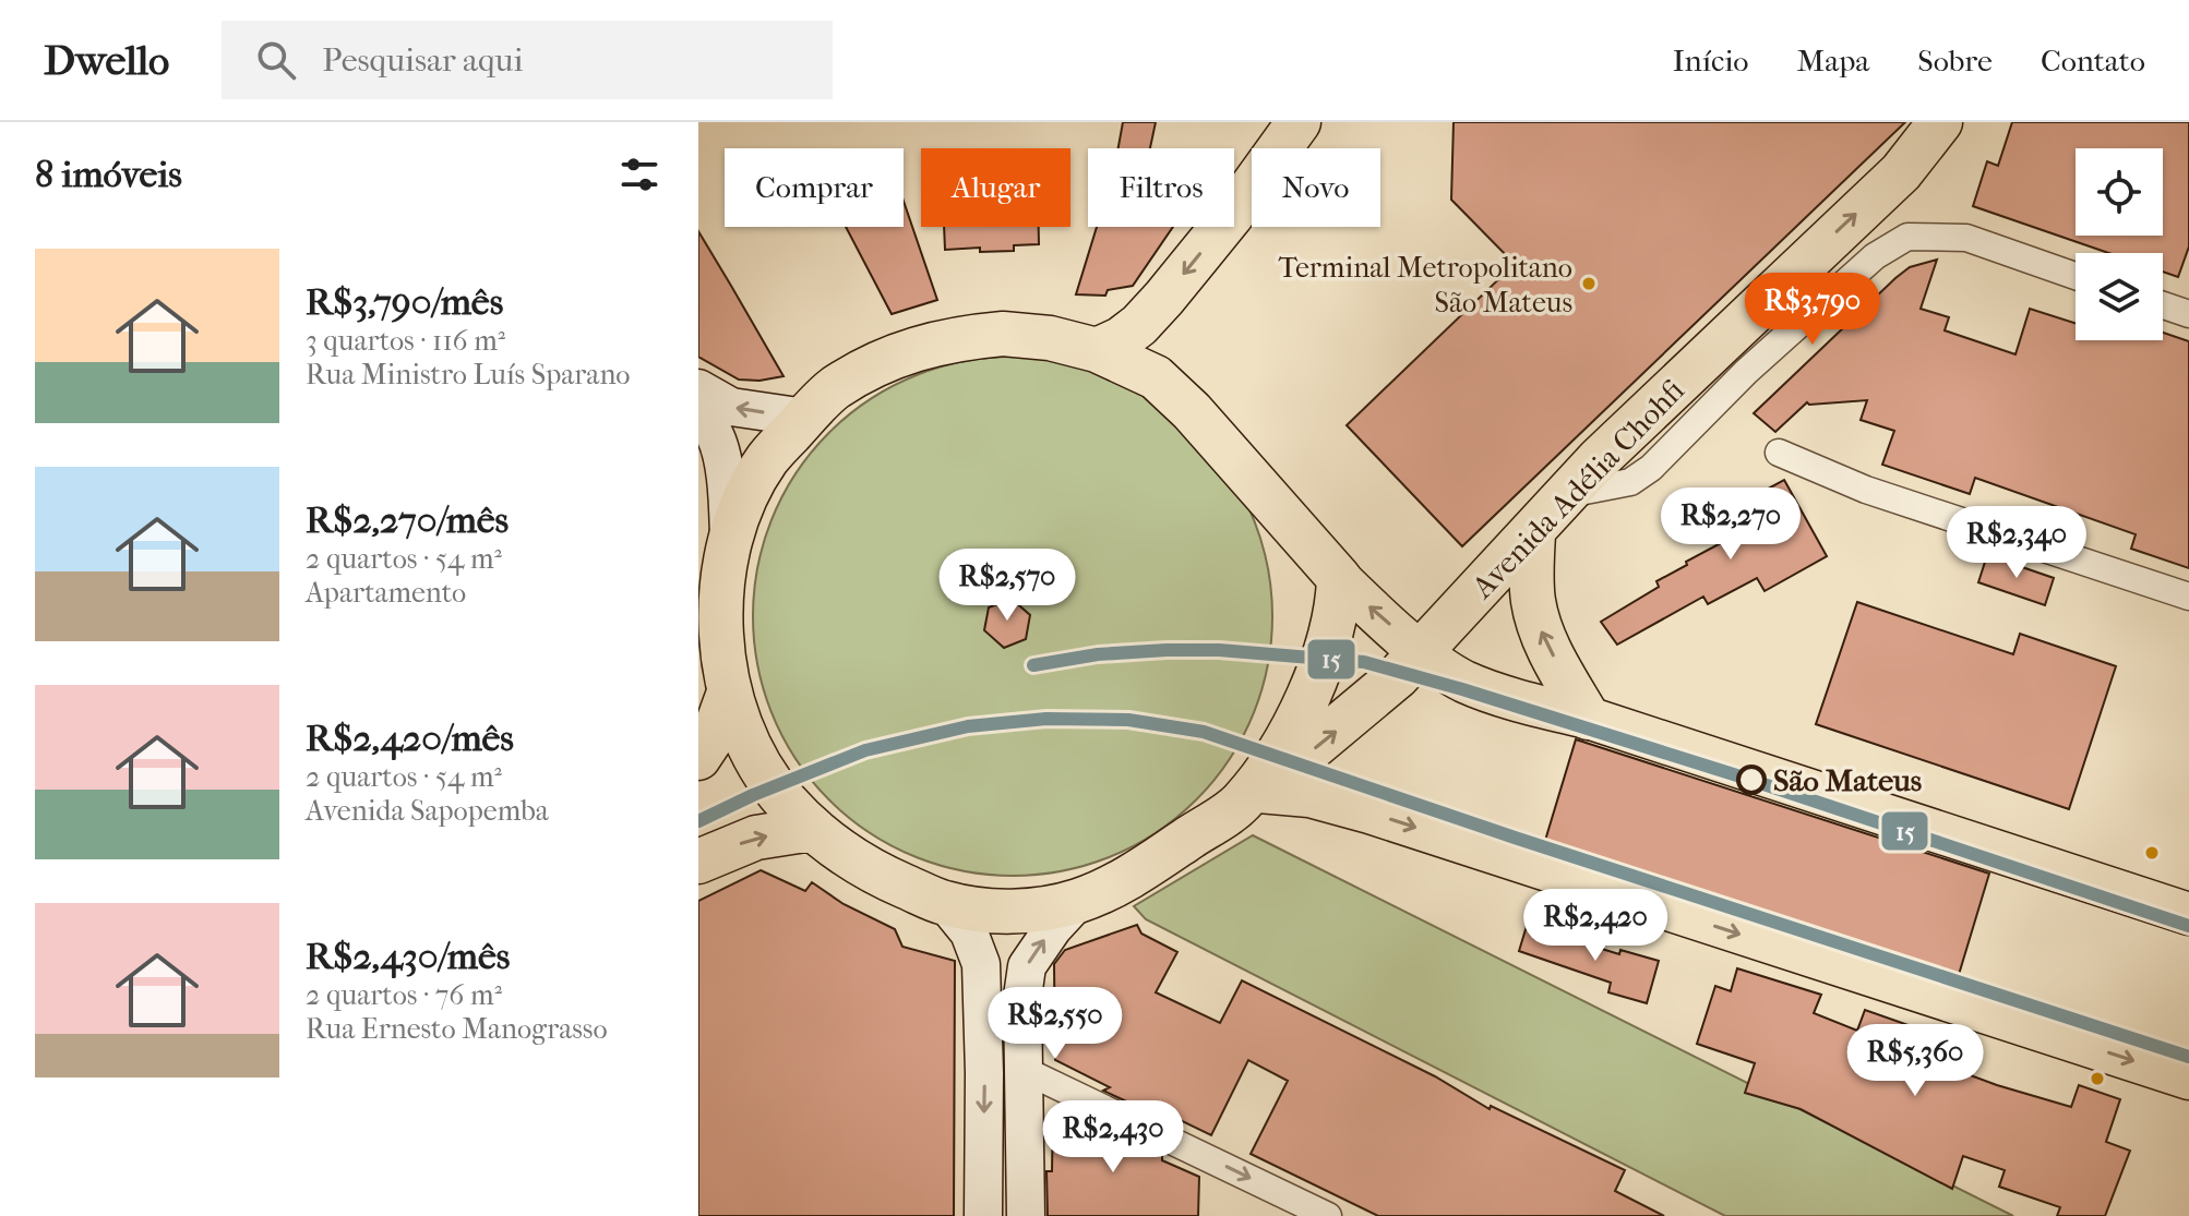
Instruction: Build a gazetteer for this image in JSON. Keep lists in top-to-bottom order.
{
  "streets": {
    "highway": ["Avenida Adélia Chohfi"]
  },
  "places": ["Terminal Metropolitano São Mateus", "São Mateus"],
  "lines": ["transit line 15"],
  "page": {
    "header": "Dwello",
    "search": "Pesquisar aqui",
    "nav": [
      "Início",
      "Mapa",
      "Sobre",
      "Contato"
    ],
    "heading": "8 imóveis",
    "chip": [
      "Comprar",
      "Alugar",
      "Filtros",
      "Novo"
    ],
    "list": [
      {
        "name": "R$3,790/mês",
        "note": "3 quartos · 116 m² · Rua Ministro Luís Sparano"
      },
      {
        "name": "R$2,270/mês",
        "note": "2 quartos · 54 m² · Apartamento"
      },
      {
        "name": "R$2,420/mês",
        "note": "2 quartos · 54 m² · Avenida Sapopemba"
      },
      {
        "name": "R$2,430/mês",
        "note": "2 quartos · 76 m² · Rua Ernesto Manograsso"
      }
    ],
    "price": [
      "R$3,790",
      "R$2,270",
      "R$2,340",
      "R$2,570",
      "R$2,420",
      "R$2,550",
      "R$5,360",
      "R$2,430"
    ]
  }
}
